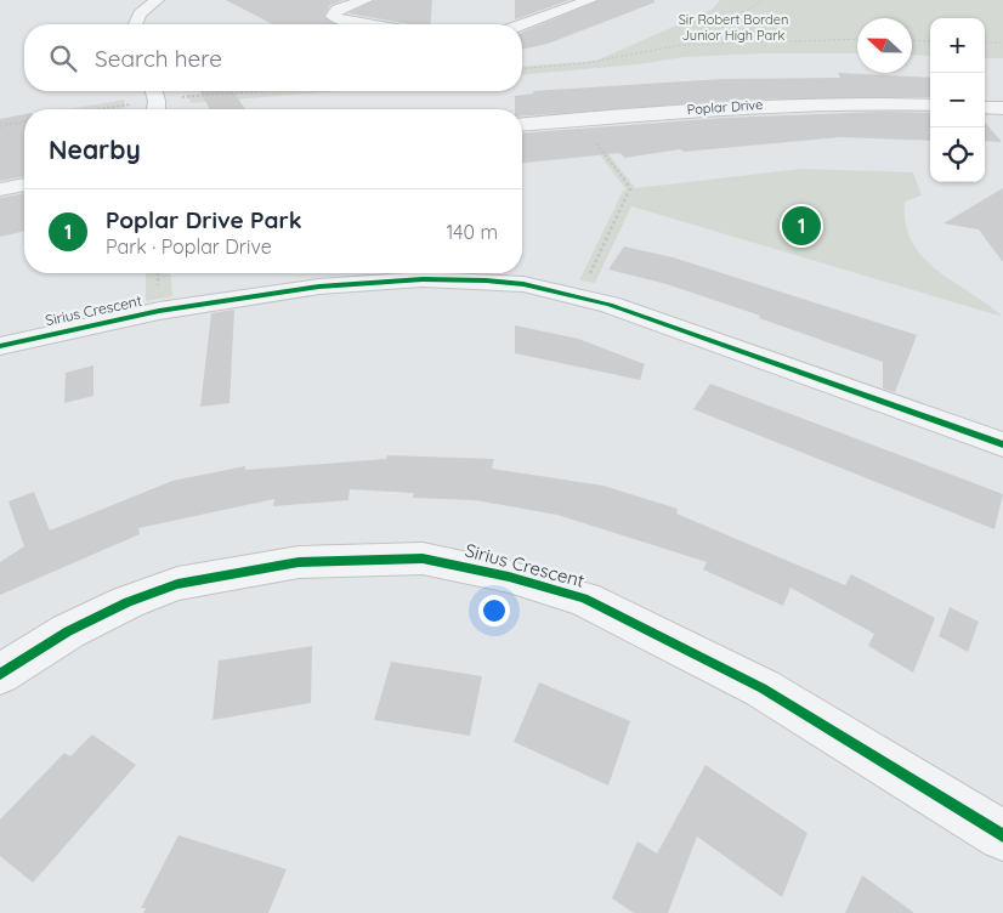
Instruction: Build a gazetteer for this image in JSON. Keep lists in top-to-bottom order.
{
  "streets": {
    "street": ["Poplar Drive", "Sirius Crescent"]
  },
  "parks": ["Sir Robert Borden Junior High Park"],
  "north": "left",
  "page": {
    "map_buttons": ["+", "−"],
    "search": "Search here",
    "heading": "Nearby",
    "list": [
      {
        "mark": "1",
        "name": "Poplar Drive Park",
        "note": "Park · Poplar Drive",
        "value": "140 m"
      }
    ],
    "pins": "1"
  }
}
